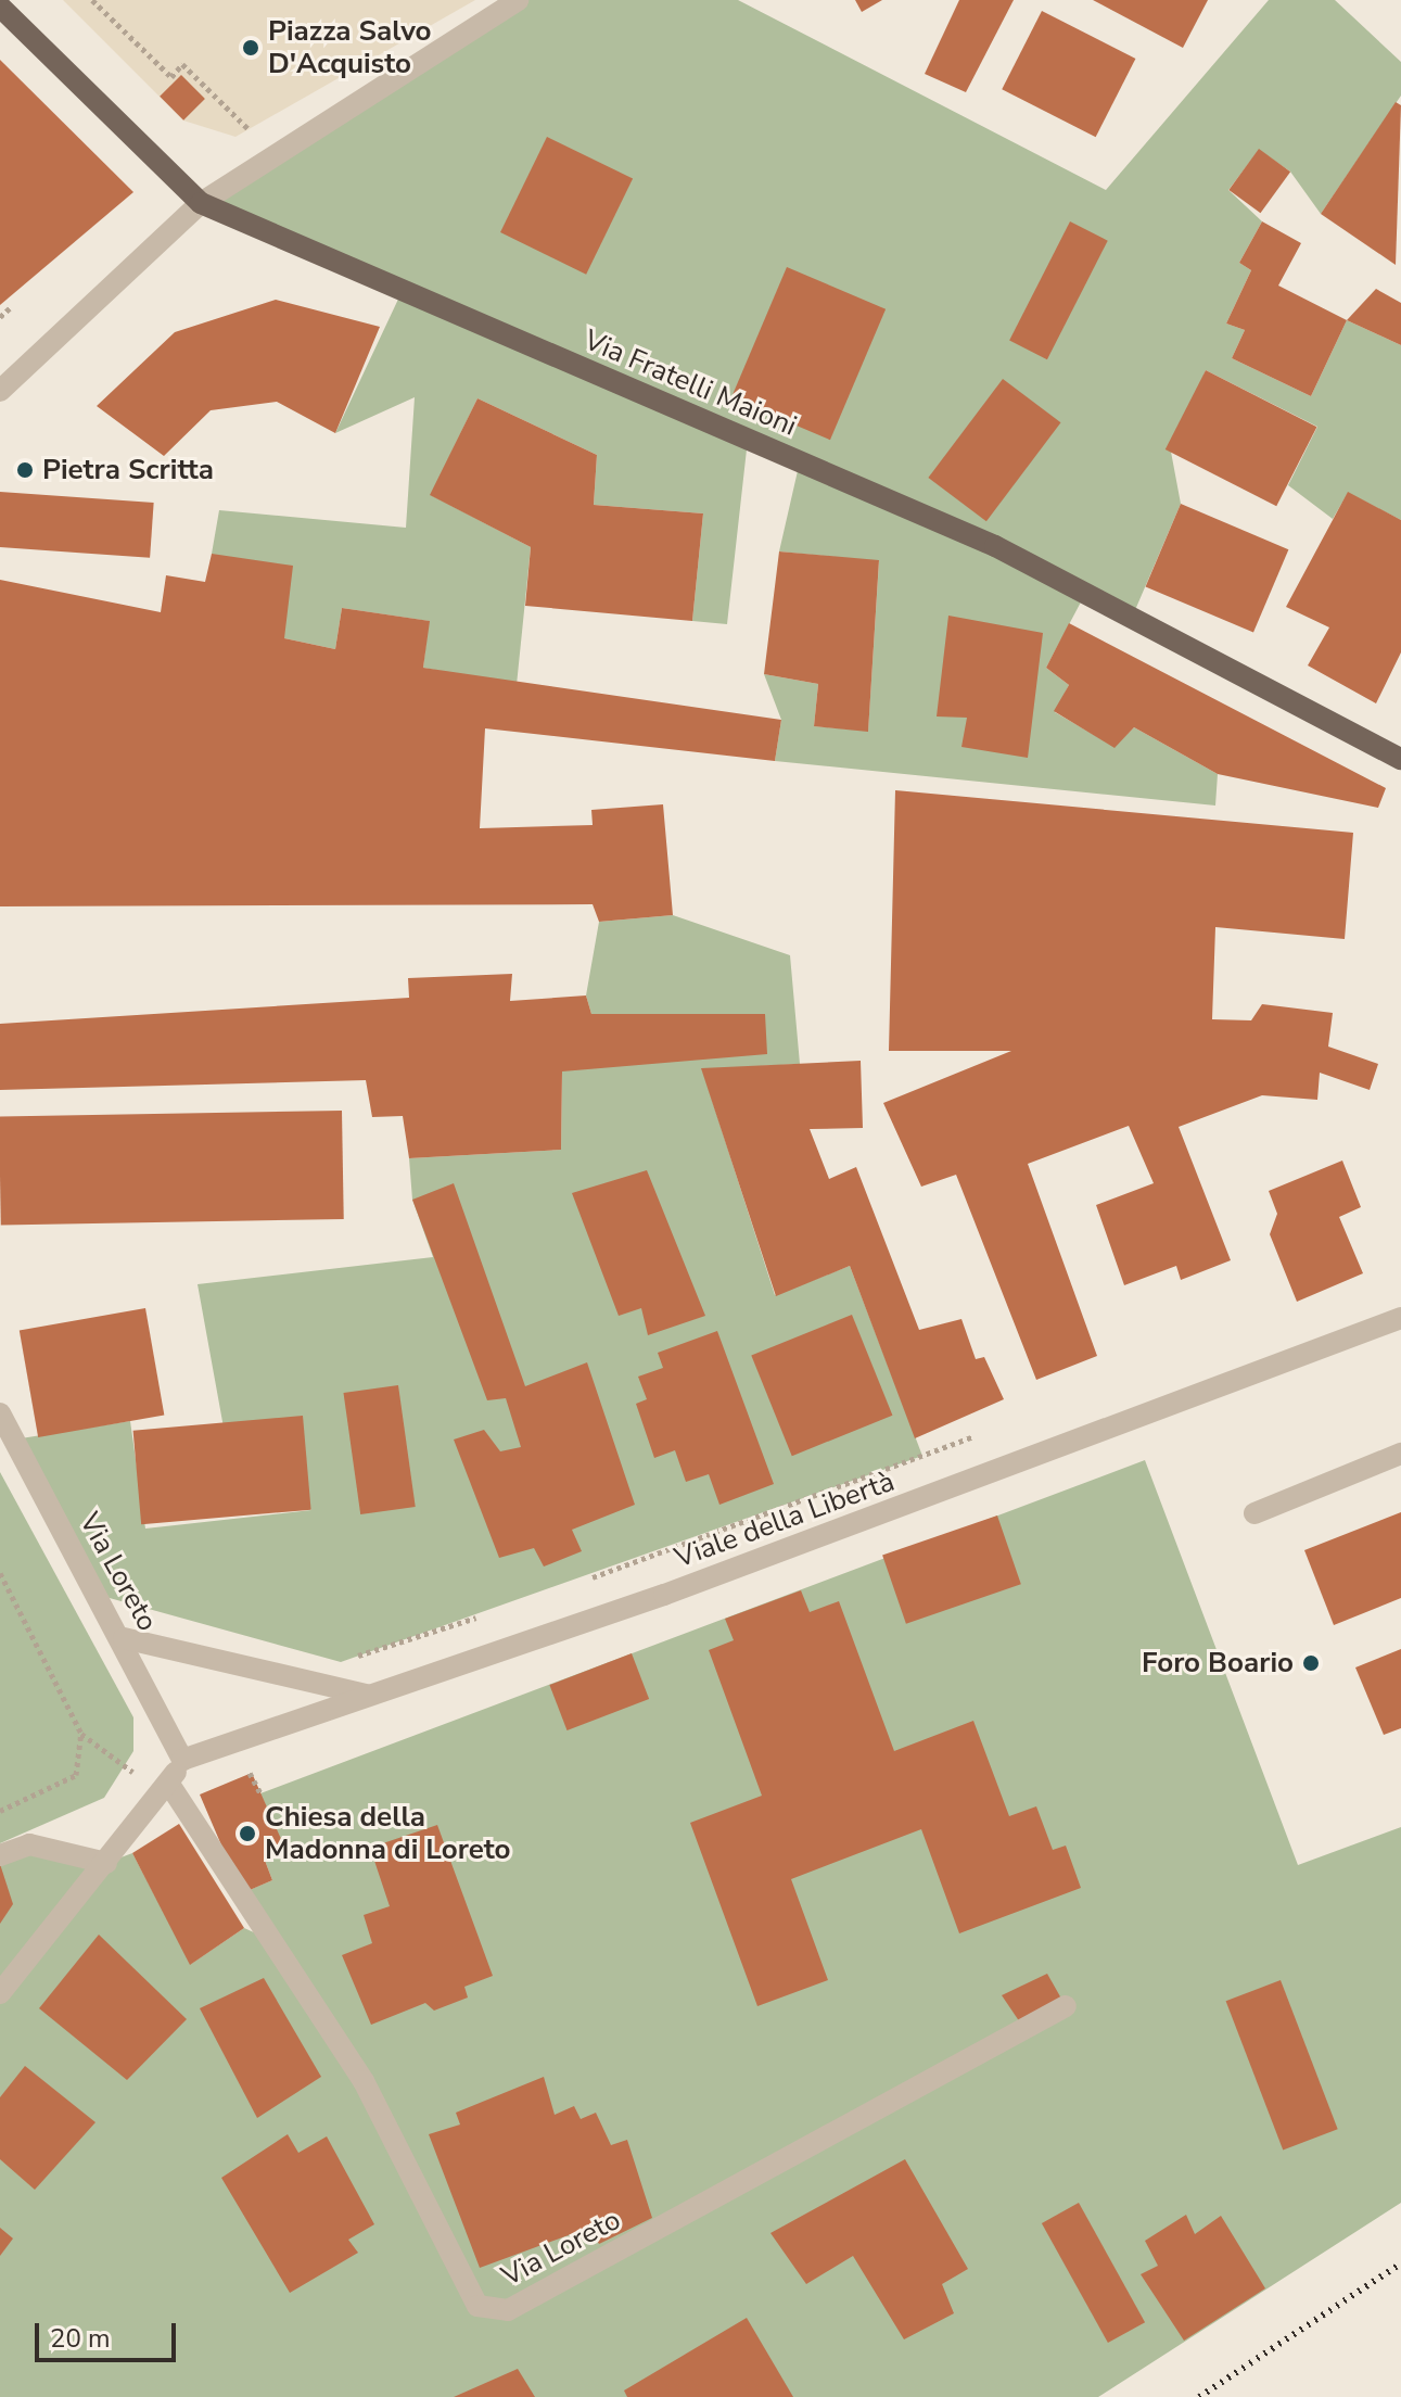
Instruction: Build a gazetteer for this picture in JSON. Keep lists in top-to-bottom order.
{
  "streets": {
    "main road": ["Via Fratelli Maioni"],
    "street": ["Viale della Libertà", "Via Loreto"]
  },
  "crossings": [
    ["Viale della Libertà", "Via Loreto"]
  ],
  "places": [
    "Piazza Salvo D'Acquisto",
    "Pietra Scritta",
    "Foro Boario",
    "Chiesa della Madonna di Loreto"
  ],
  "scale_bar": "20 m"
}
